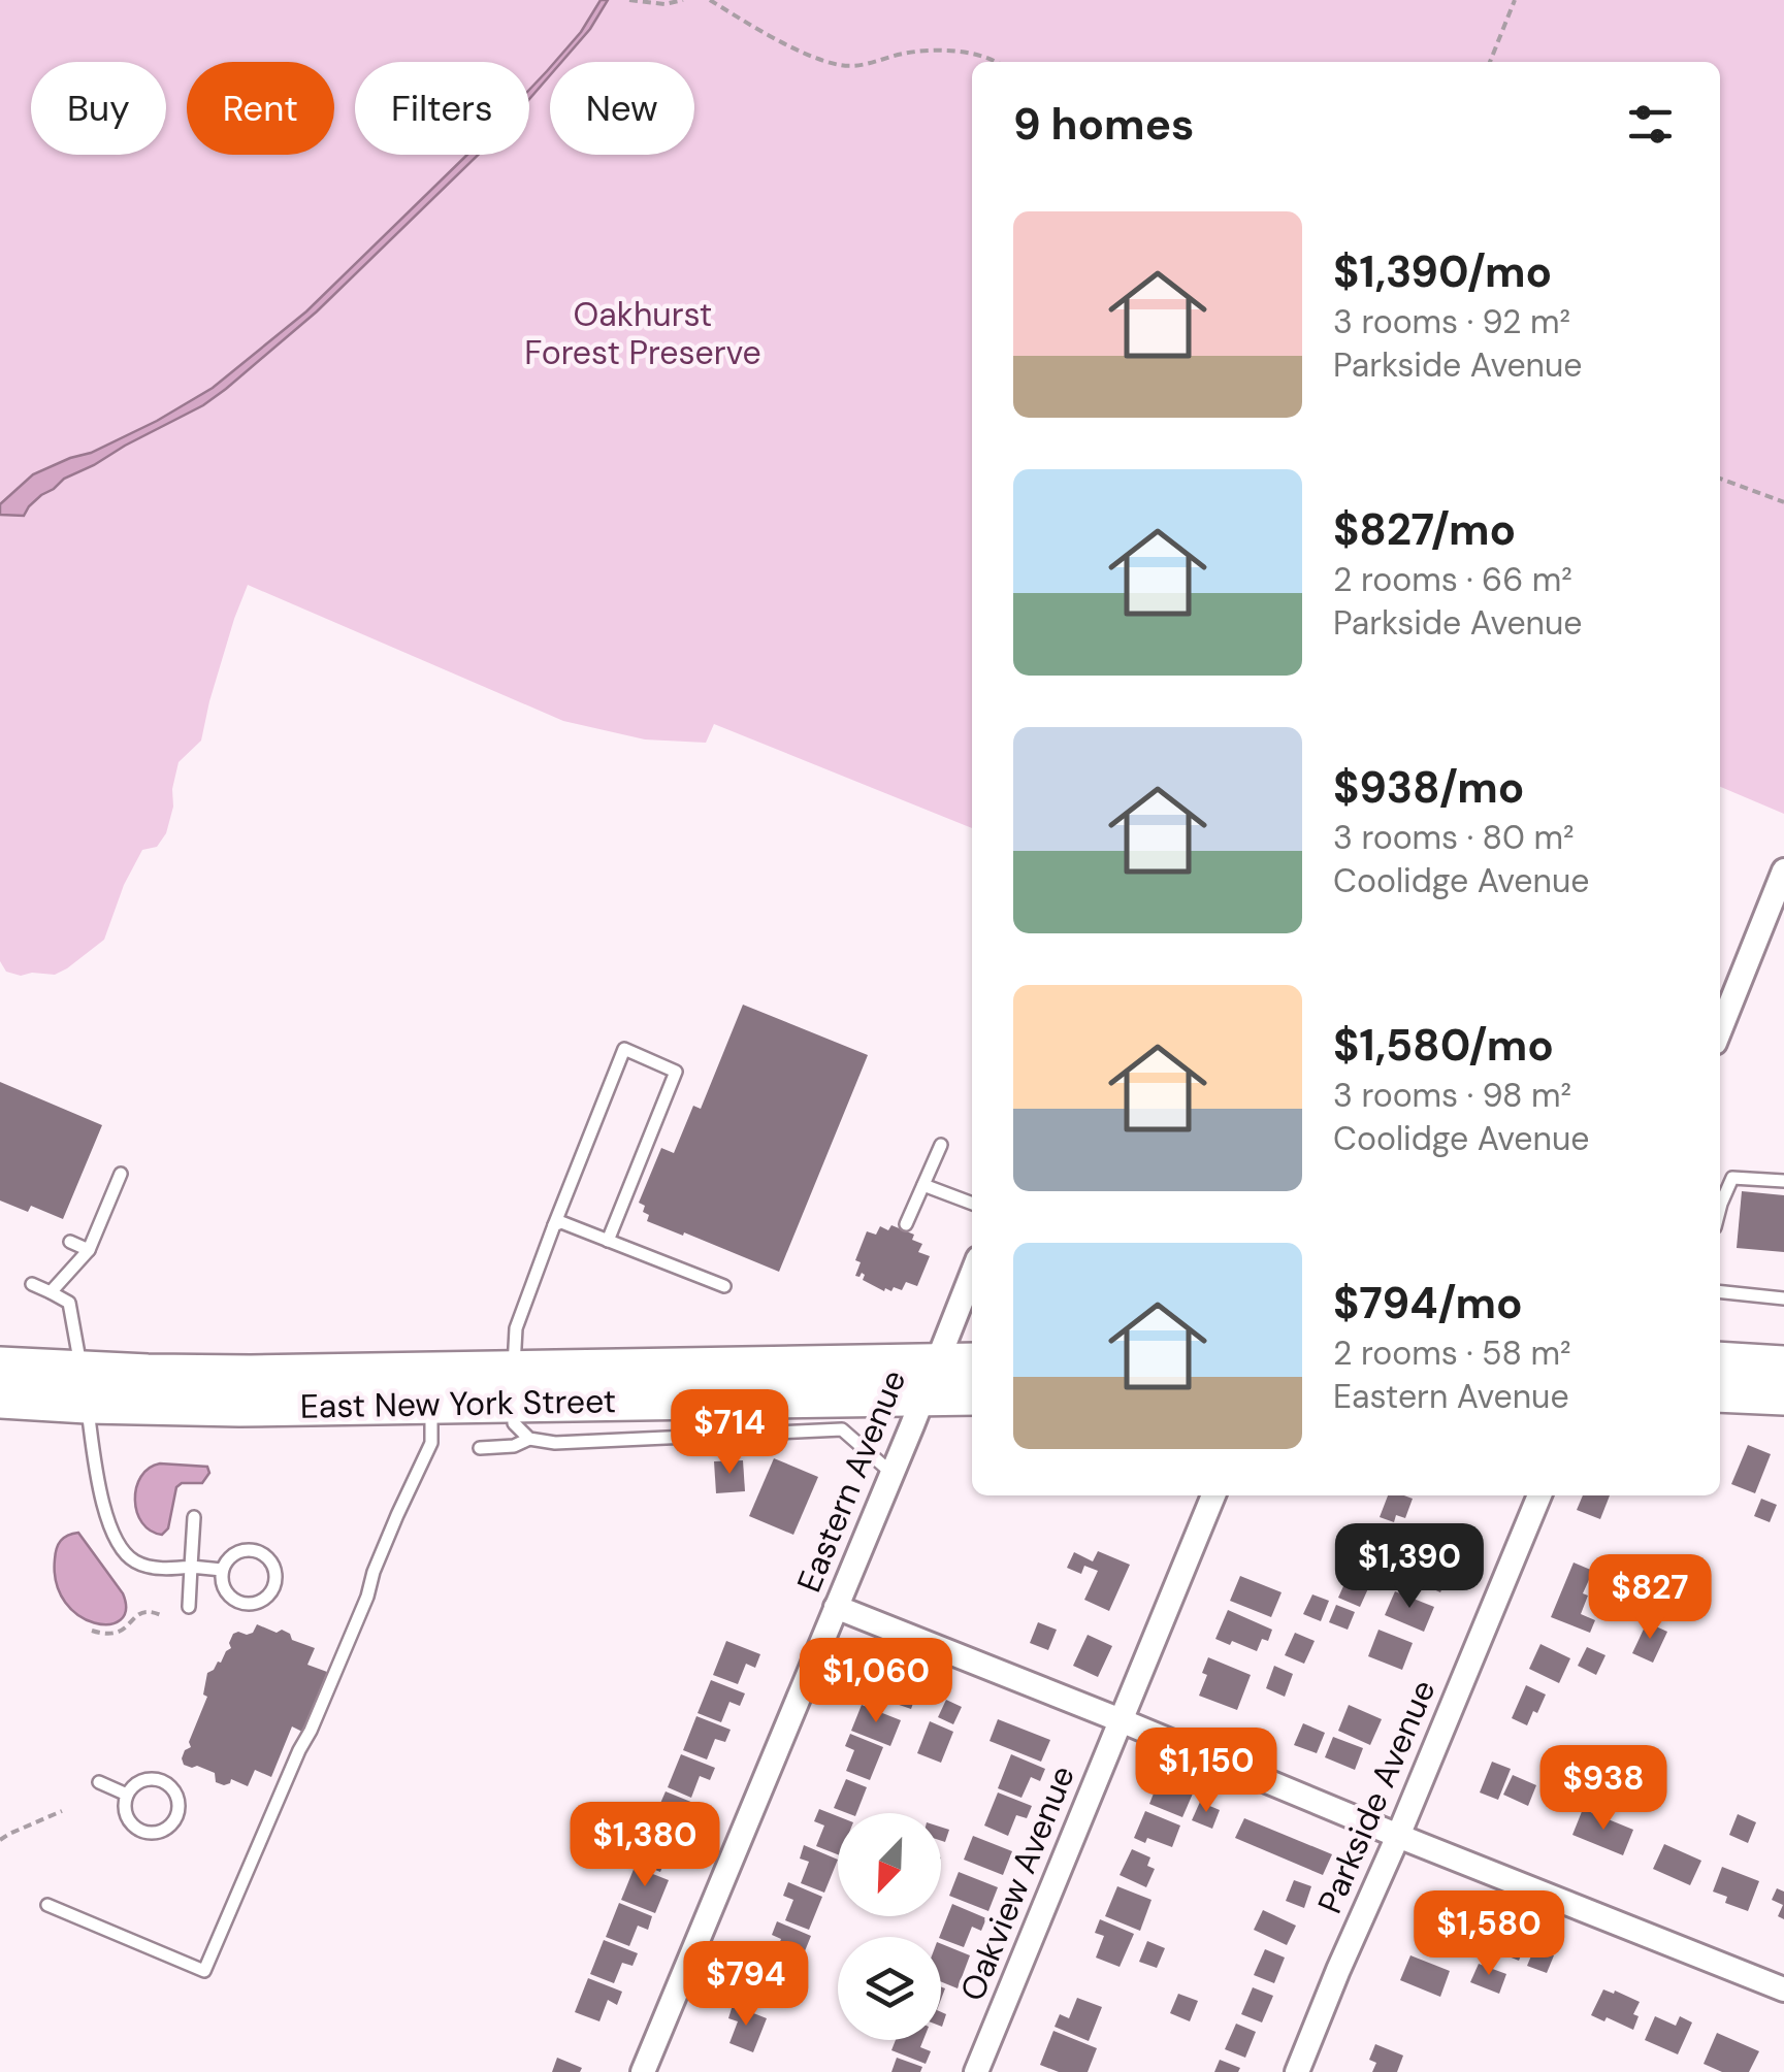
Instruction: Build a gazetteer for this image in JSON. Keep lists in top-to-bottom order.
{
  "streets": {
    "main road": ["East New York Street"],
    "street": ["Eastern Avenue", "Parkside Avenue", "Oakview Avenue"]
  },
  "crossings": [
    ["East New York Street", "Eastern Avenue"]
  ],
  "parks": ["Oakhurst Forest Preserve"],
  "north": "bottom left",
  "page": {
    "chip": [
      "Buy",
      "Rent",
      "Filters",
      "New"
    ],
    "heading": "9 homes",
    "list": [
      {
        "name": "$1,390/mo",
        "note": "3 rooms · 92 m² · Parkside Avenue"
      },
      {
        "name": "$827/mo",
        "note": "2 rooms · 66 m² · Parkside Avenue"
      },
      {
        "name": "$938/mo",
        "note": "3 rooms · 80 m² · Coolidge Avenue"
      },
      {
        "name": "$1,580/mo",
        "note": "3 rooms · 98 m² · Coolidge Avenue"
      },
      {
        "name": "$794/mo",
        "note": "2 rooms · 58 m² · Eastern Avenue"
      }
    ],
    "price": [
      "$714",
      "$1,390",
      "$827",
      "$1,060",
      "$1,150",
      "$938",
      "$1,380",
      "$1,580",
      "$794"
    ]
  }
}
